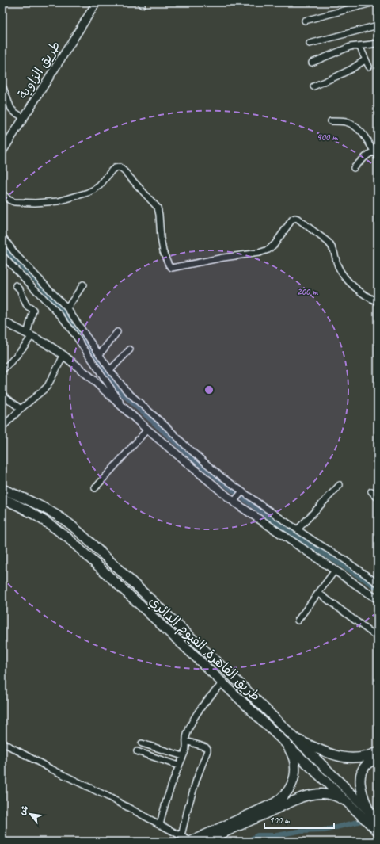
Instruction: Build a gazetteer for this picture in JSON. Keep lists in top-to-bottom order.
{
  "streets": {
    "main road": ["طريق القاهرة, الفيوم الدائري"],
    "street": ["طريق الزاوية"]
  },
  "scale_bar": "100 m",
  "north": "top left",
  "rings": ["400 m", "200 m"]
}
